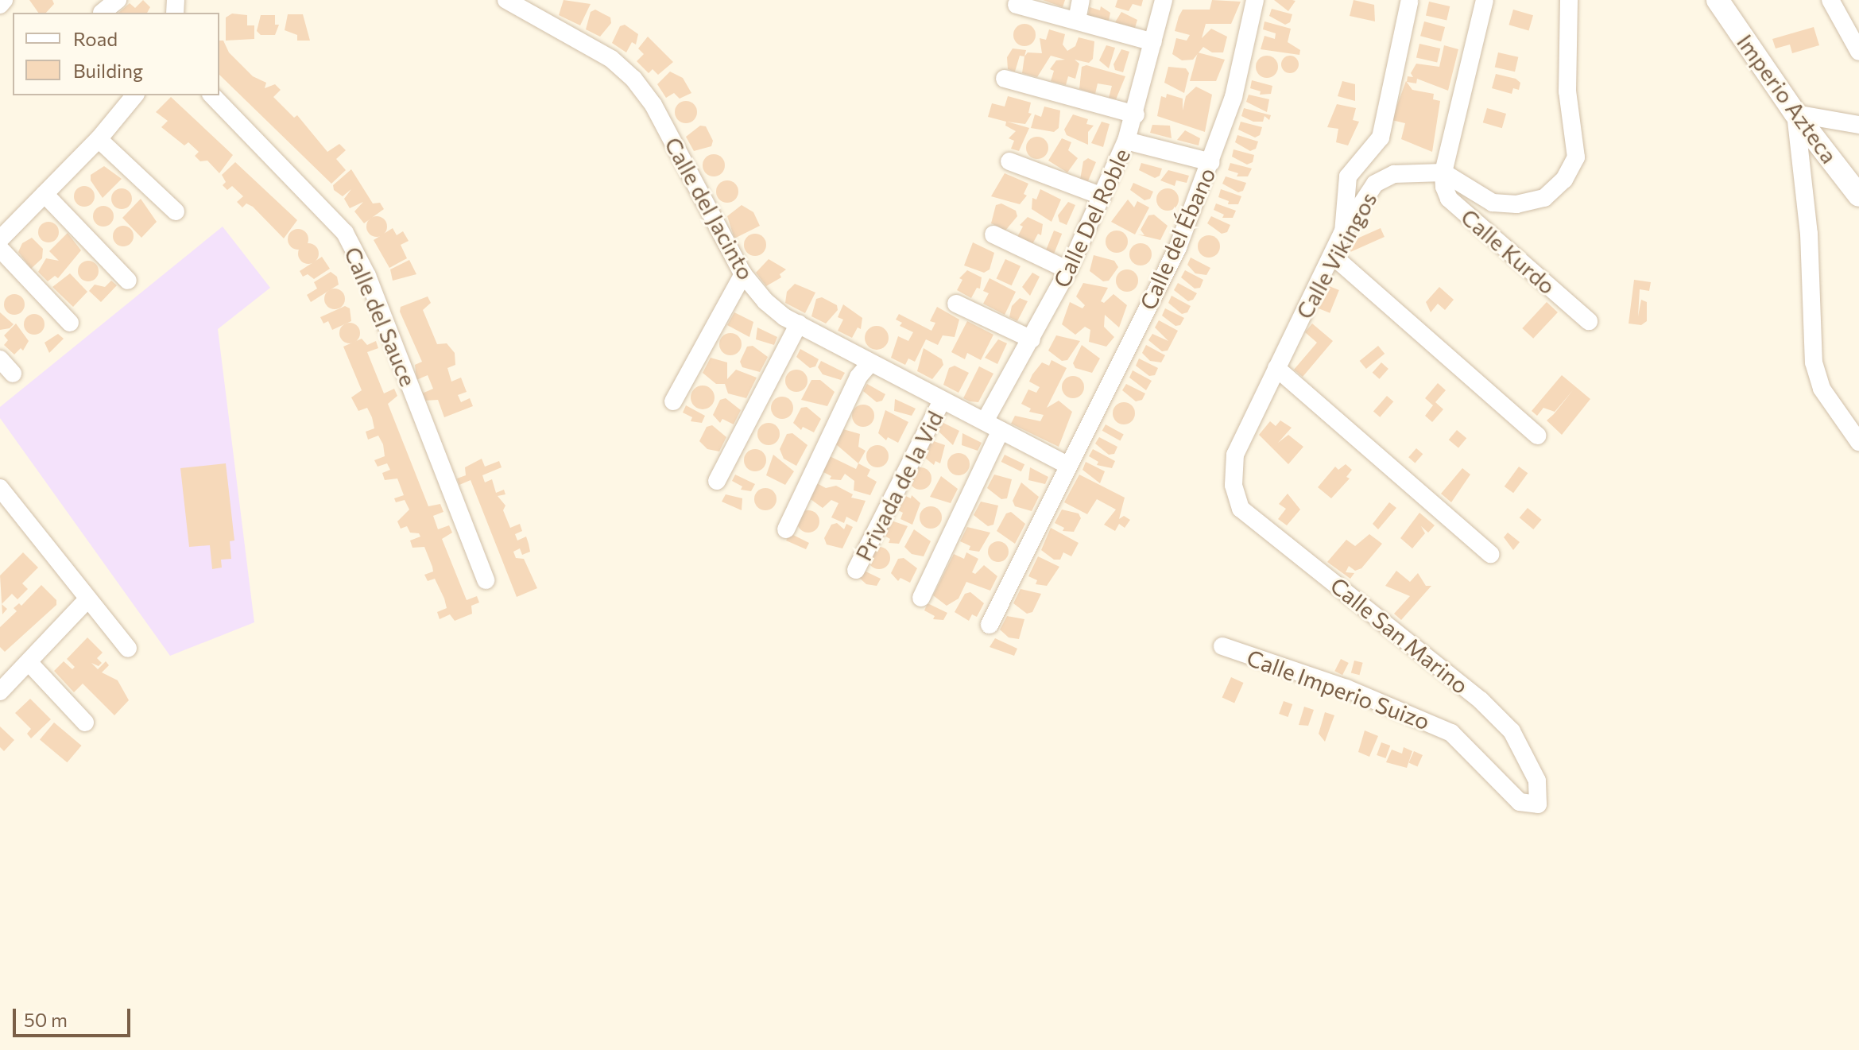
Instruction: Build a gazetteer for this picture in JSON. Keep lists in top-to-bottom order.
{
  "streets": {
    "street": [
      "Imperio Azteca",
      "Calle del Jacinto",
      "Calle Del Roble",
      "Calle del Ébano",
      "Calle Kurdo",
      "Calle Vikingos",
      "Calle del Sauce",
      "Privada de la Vid",
      "Calle San Marino",
      "Calle Imperio Suizo"
    ]
  },
  "crossings": [
    ["Calle del Jacinto", "Calle Del Roble"],
    ["Calle del Jacinto", "Calle del Ébano"],
    ["Calle del Jacinto", "Privada de la Vid"],
    ["Calle Kurdo", "Calle Vikingos"],
    ["Calle Vikingos", "Calle San Marino"],
    ["Calle San Marino", "Calle Imperio Suizo"]
  ],
  "legend": ["Road", "Building"],
  "scale_bar": "50 m"
}
